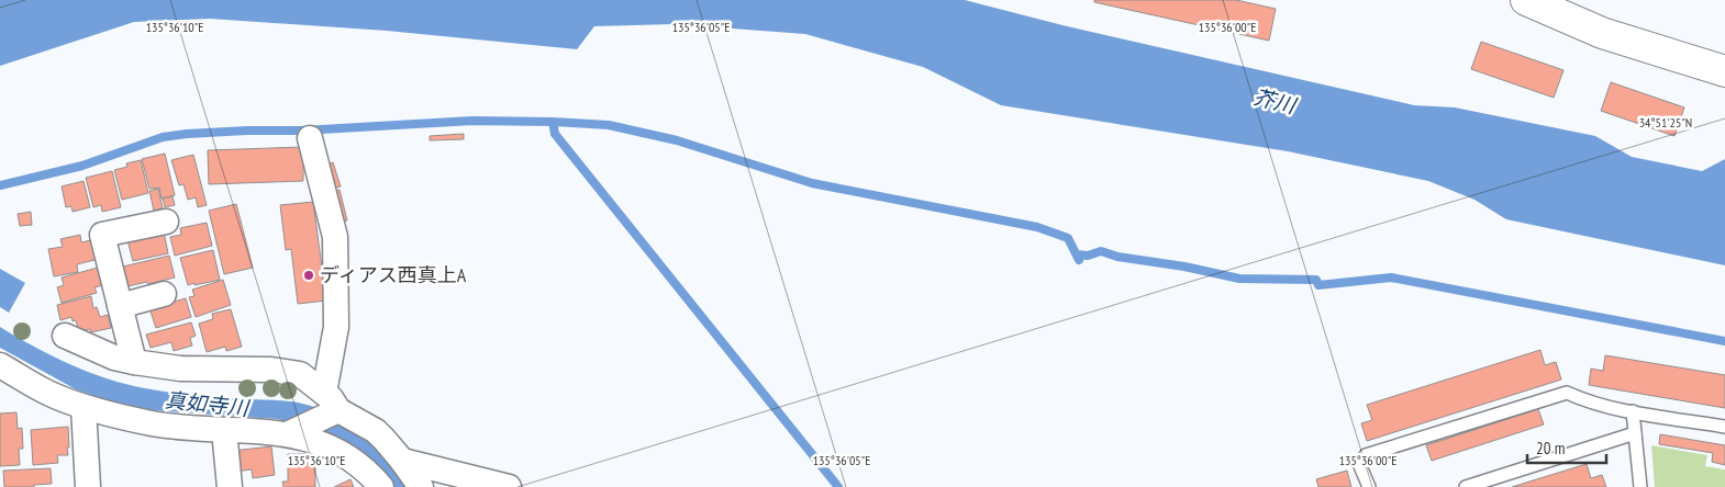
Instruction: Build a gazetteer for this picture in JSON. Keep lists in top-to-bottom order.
{
  "water": ["芥川", "真如寺川"],
  "places": ["ディアス西真上A"],
  "scale_bar": "20 m",
  "coordinates": [
    "135°36'10\"E",
    "135°36'05\"E",
    "135°36'00\"E",
    "34°51'25\"N"
  ]
}
